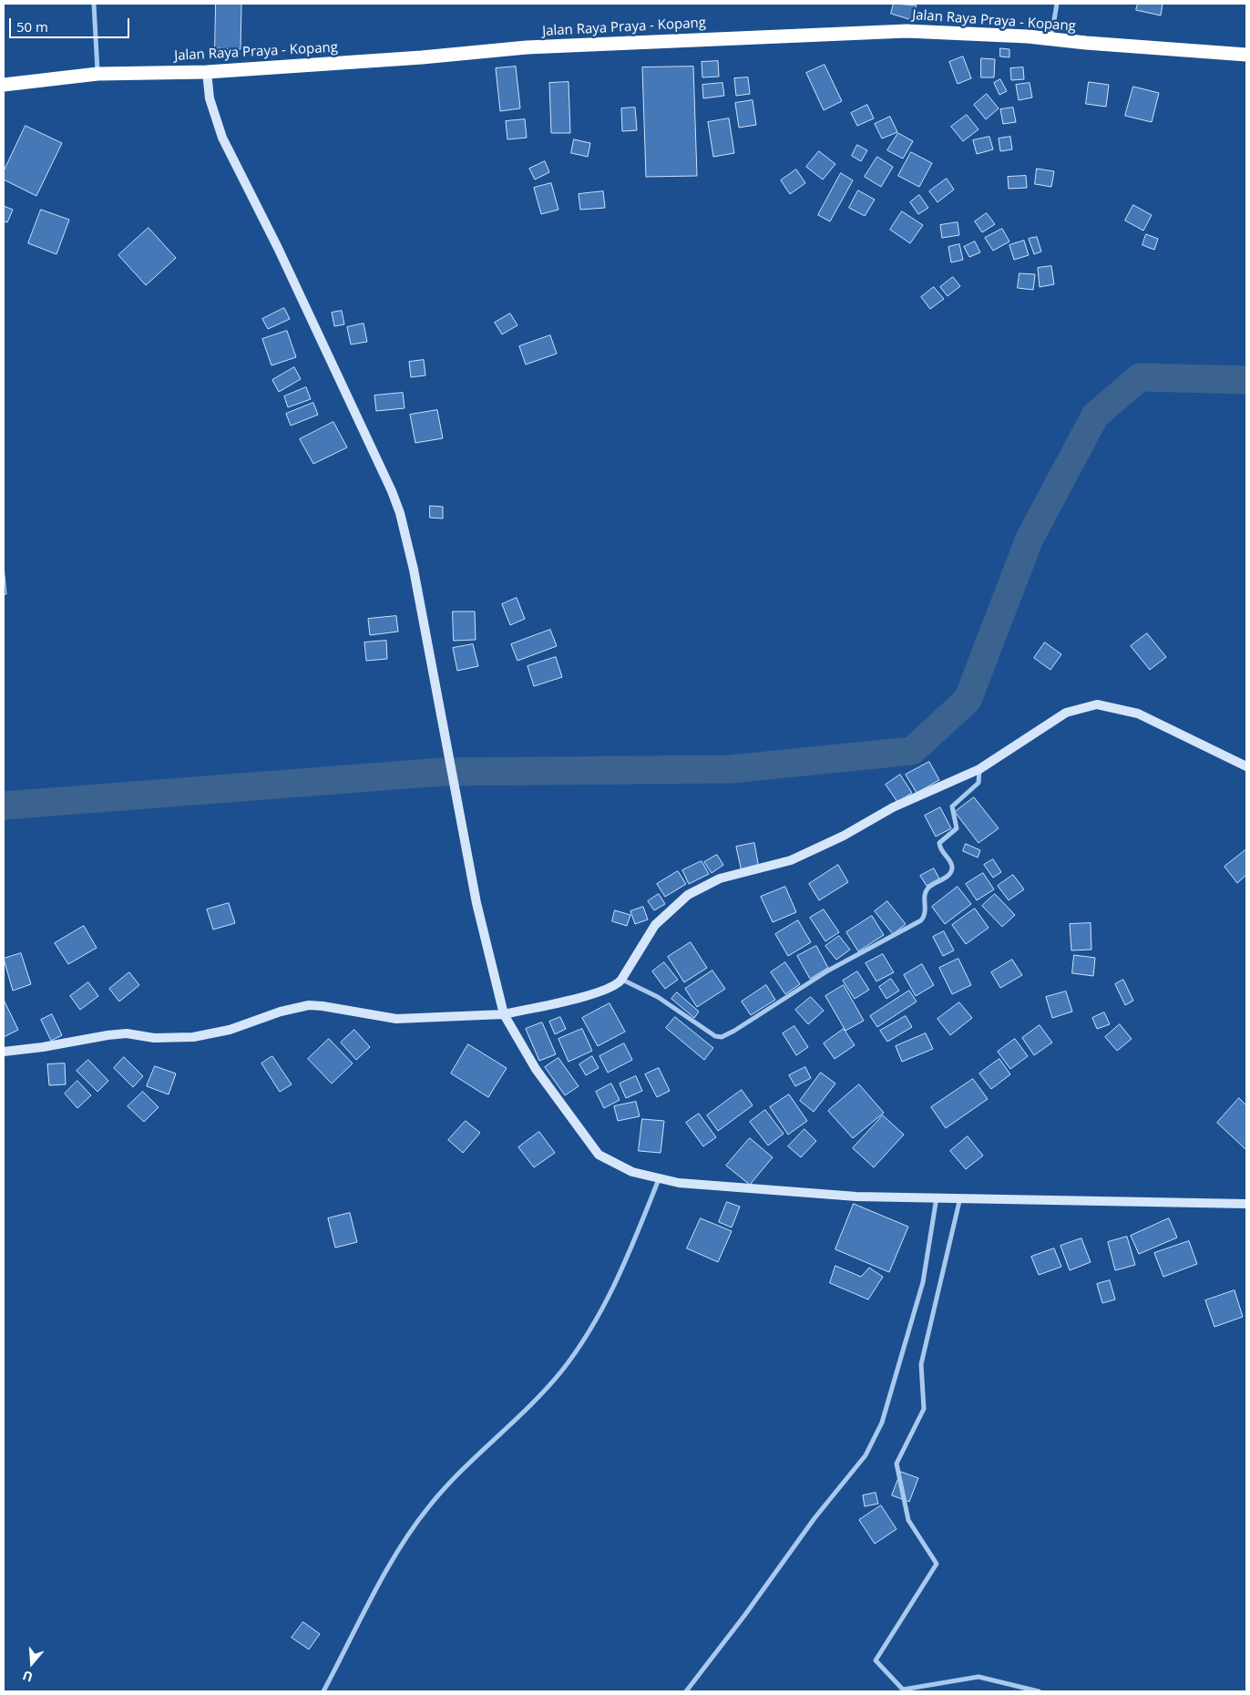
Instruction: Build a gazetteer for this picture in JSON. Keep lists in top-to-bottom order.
{
  "streets": {
    "highway": ["Jalan Raya Praya - Kopang"]
  },
  "scale_bar": "50 m",
  "north": "bottom"
}
